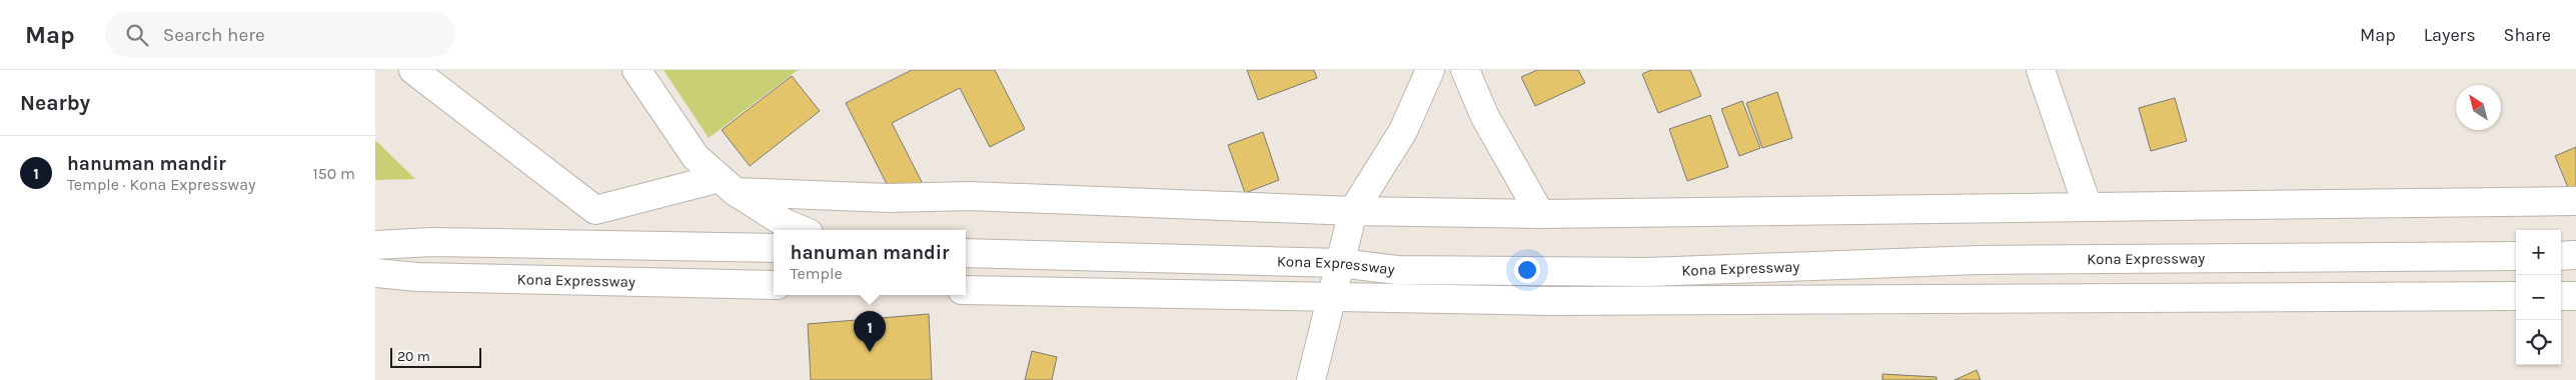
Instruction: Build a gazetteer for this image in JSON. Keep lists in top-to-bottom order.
{
  "streets": {
    "main road": ["Kona Expressway"]
  },
  "scale_bar": "20 m",
  "north": "top left",
  "page": {
    "header": "Map",
    "search": "Search here",
    "nav": ["Map", "Layers", "Share"],
    "heading": "Nearby",
    "list": [
      {
        "mark": "1",
        "name": "hanuman mandir",
        "note": "Temple · Kona Expressway",
        "value": "150 m"
      }
    ],
    "map_buttons": ["+", "−"],
    "popup": ["hanuman mandir", "Temple"],
    "pins": "1",
    "scale": "20 m"
  }
}
